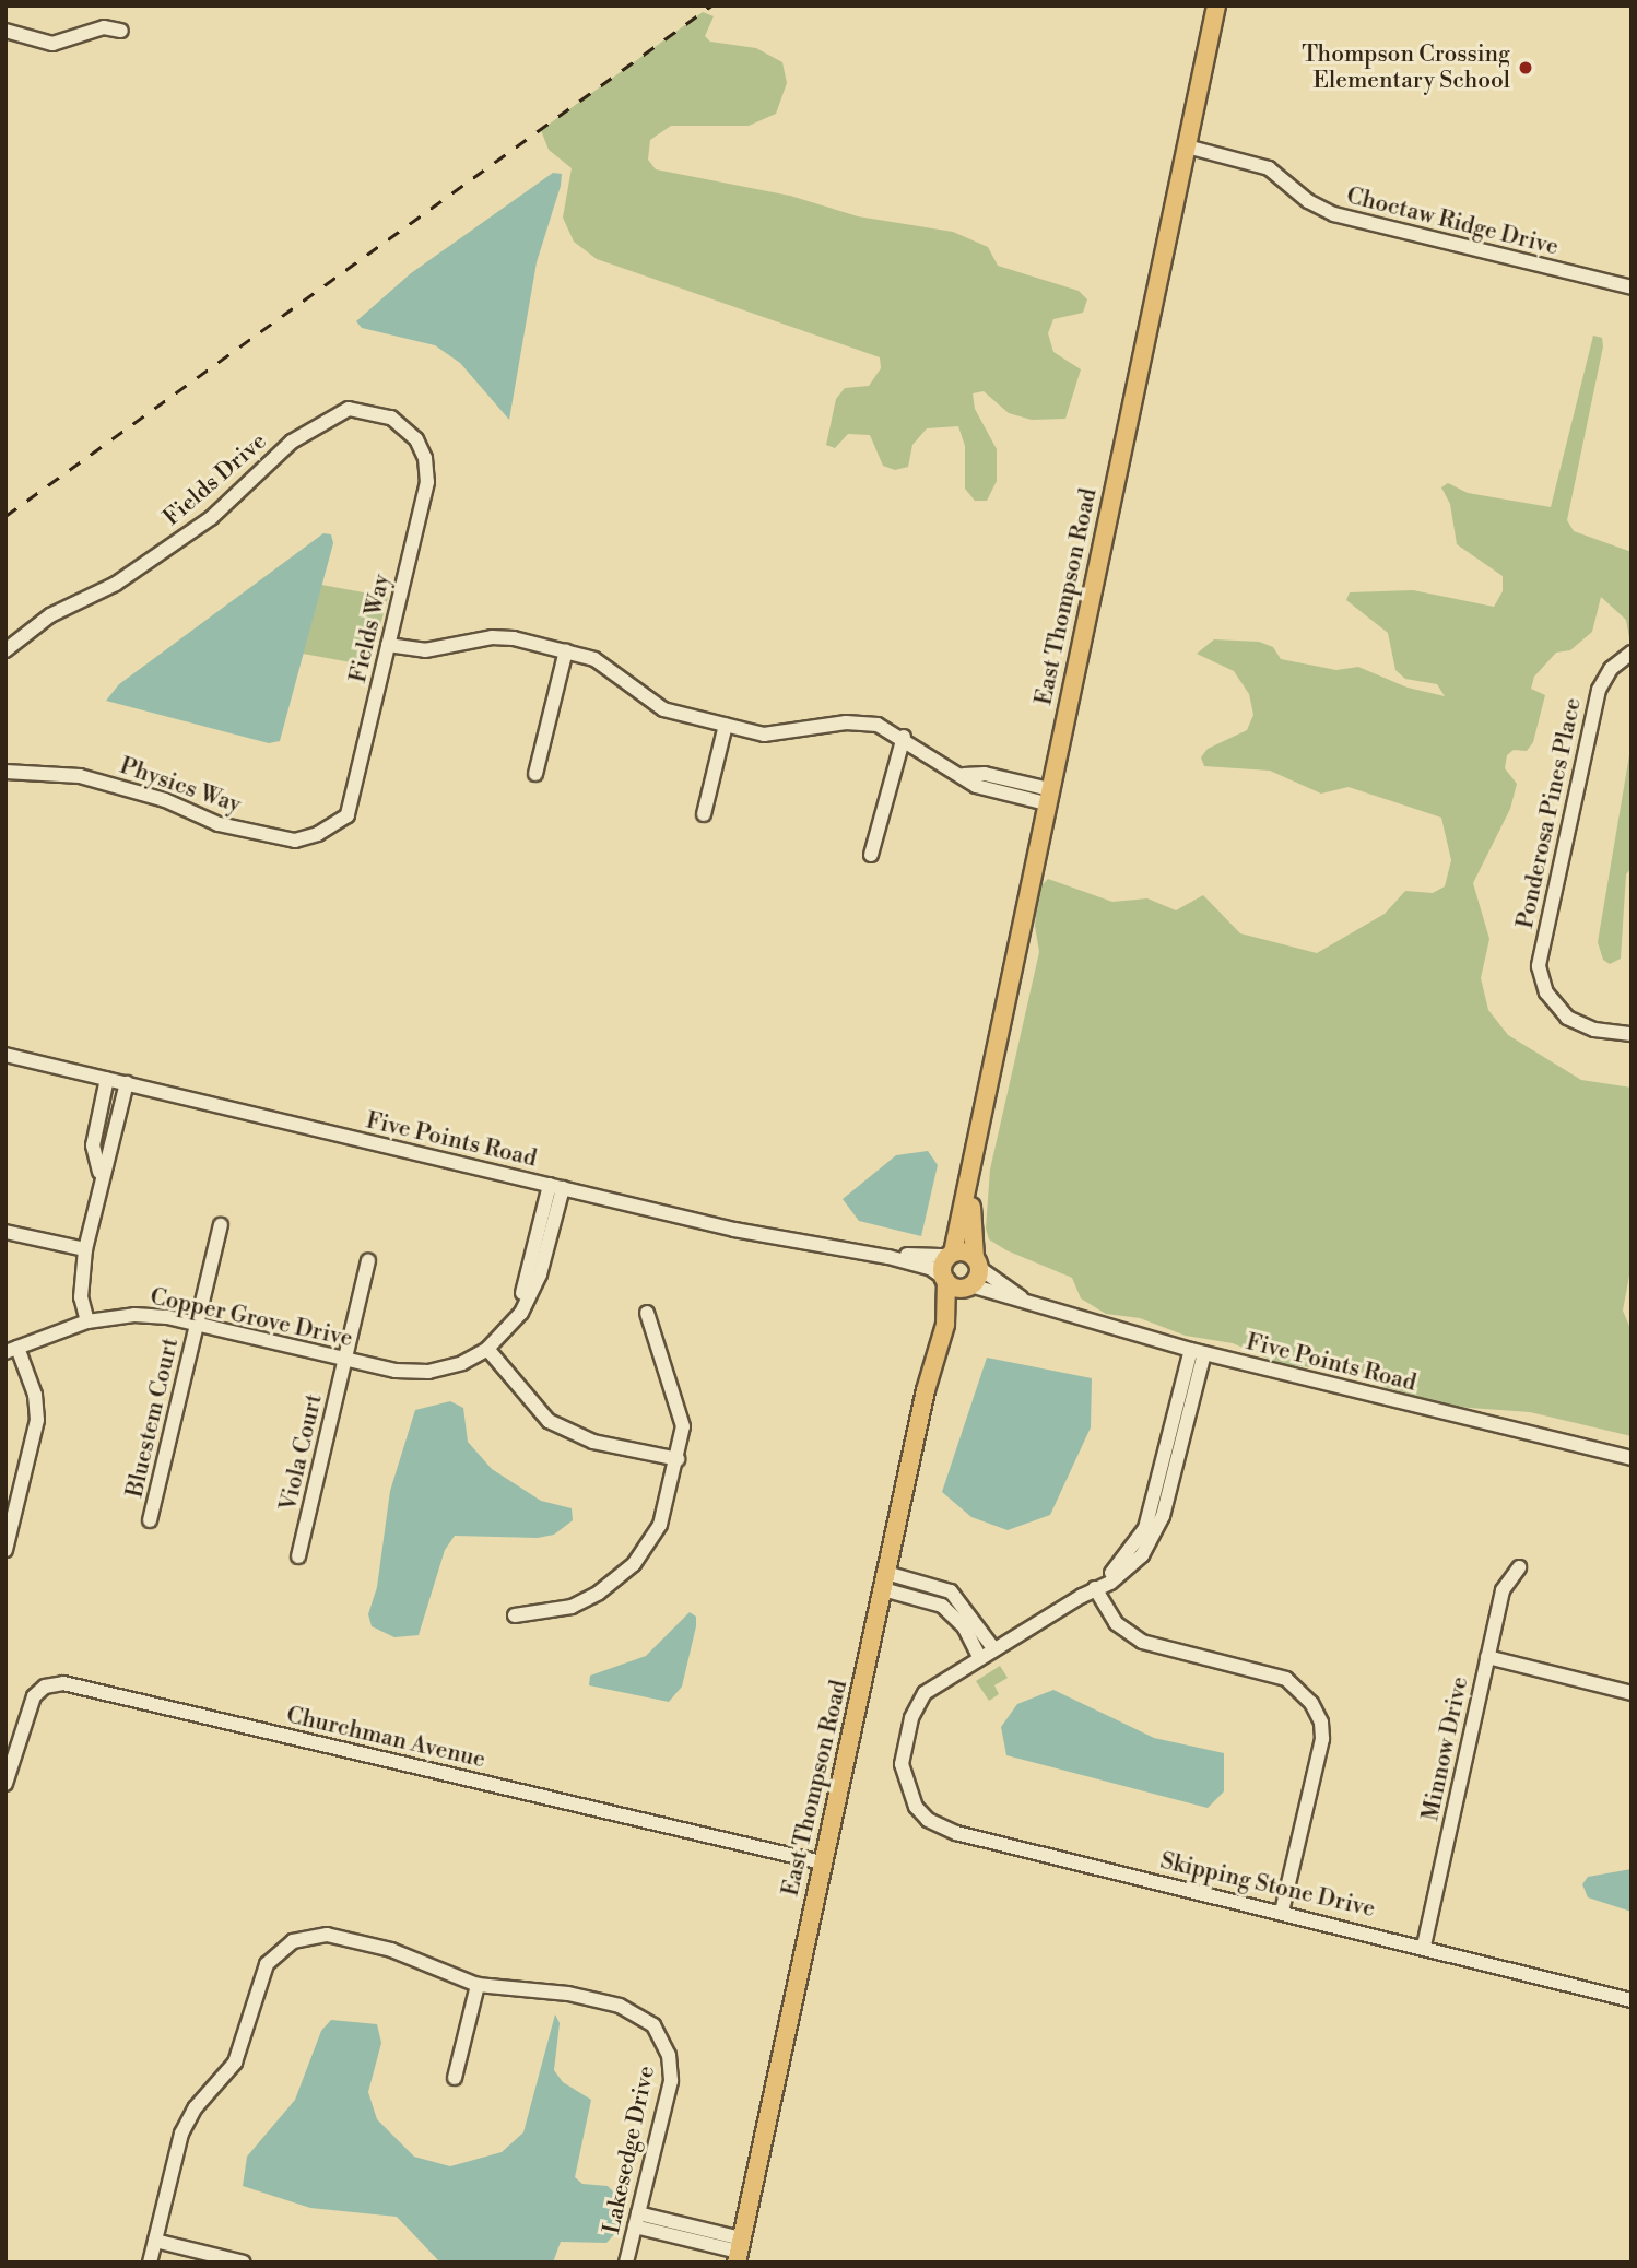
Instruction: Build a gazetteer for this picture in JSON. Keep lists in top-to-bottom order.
{
  "streets": {
    "main road": ["East Thompson Road"],
    "street": [
      "Choctaw Ridge Drive",
      "Fields Drive",
      "Fields Way",
      "Physics Way",
      "Ponderosa Pines Place",
      "Five Points Road",
      "Copper Grove Drive",
      "Bluestem Court",
      "Viola Court",
      "Churchman Avenue",
      "Minnow Drive",
      "Skipping Stone Drive",
      "Lakesedge Drive"
    ]
  },
  "crossings": [
    ["Choctaw Ridge Drive", "East Thompson Road"],
    ["Fields Drive", "Fields Way"],
    ["East Thompson Road", "Five Points Road"],
    ["East Thompson Road", "Churchman Avenue"],
    ["Fields Way", "Physics Way"],
    ["Five Points Road", "Copper Grove Drive"],
    ["Copper Grove Drive", "Bluestem Court"],
    ["Copper Grove Drive", "Viola Court"],
    ["Minnow Drive", "Skipping Stone Drive"]
  ],
  "places": ["Thompson Crossing Elementary School"]
}
